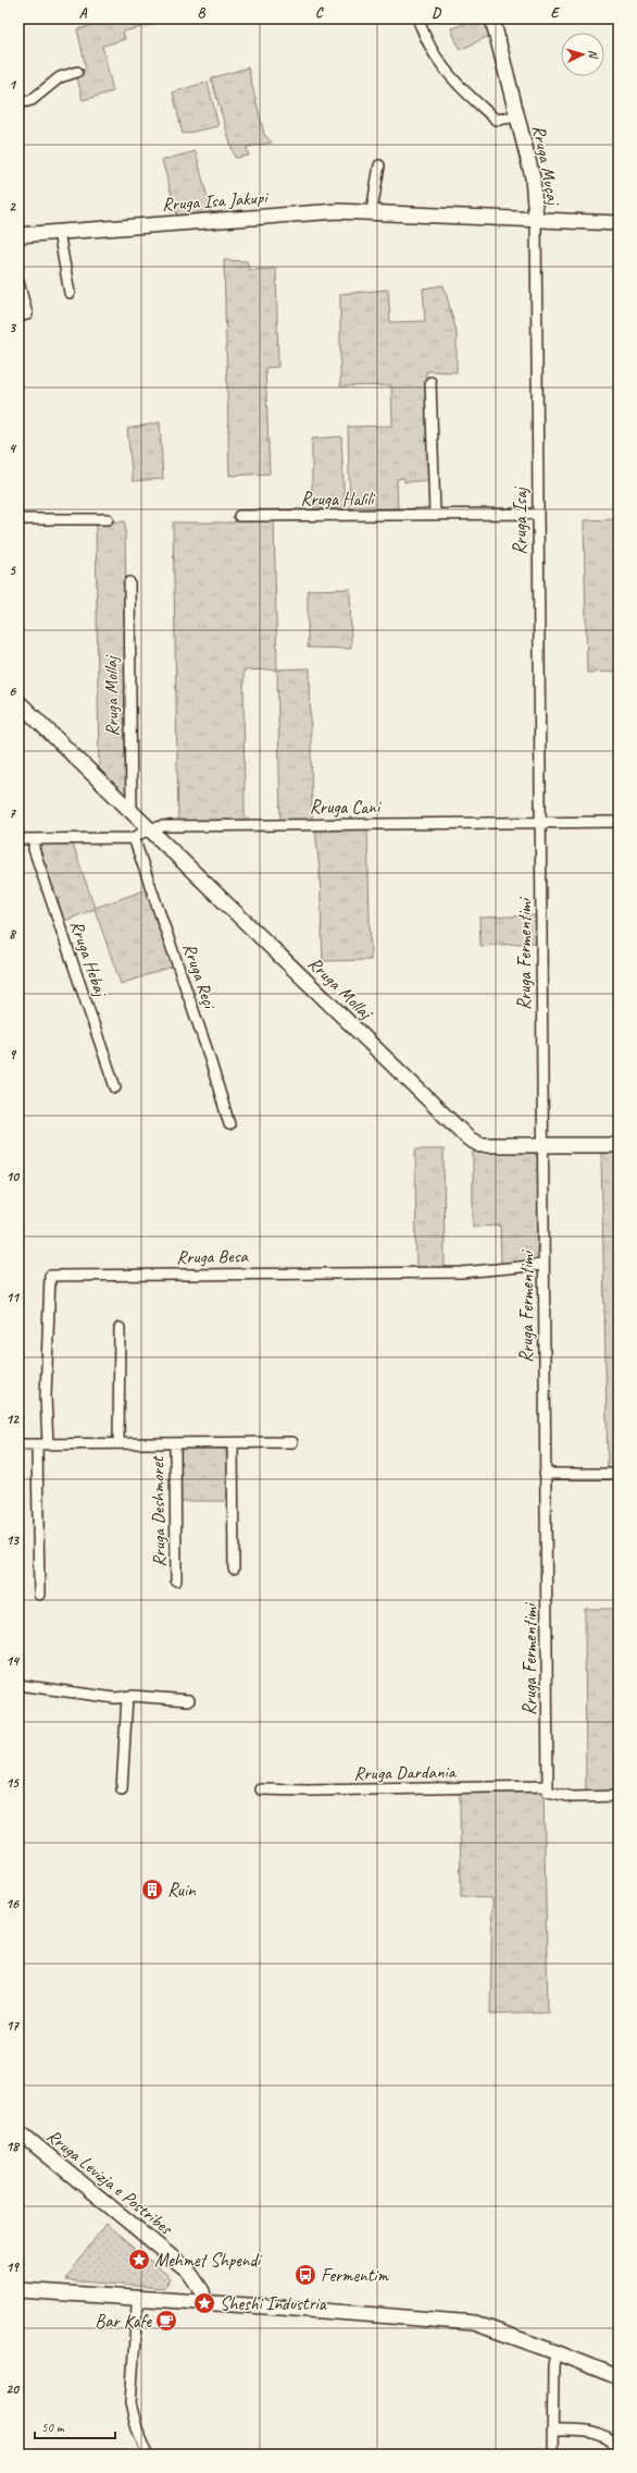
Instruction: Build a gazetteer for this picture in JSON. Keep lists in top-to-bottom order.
{
  "streets": {
    "street": [
      "Rruga Muçaj",
      "Rruga Isa Jakupi",
      "Rruga Halili",
      "Rruga Isaj",
      "Rruga Mollaj",
      "Rruga Cani",
      "Rruga Fermentimi",
      "Rruga Hebaj",
      "Rruga Reçi",
      "Rruga Besa",
      "Rruga Deshmoret",
      "Rruga Dardania",
      "Rruga Levizja e Postribes"
    ]
  },
  "crossings": [
    ["Rruga Muçaj", "Rruga Isa Jakupi"],
    ["Rruga Muçaj", "Rruga Isaj"],
    ["Rruga Isa Jakupi", "Rruga Isaj"],
    ["Rruga Halili", "Rruga Isaj"],
    ["Rruga Isaj", "Rruga Cani"],
    ["Rruga Isaj", "Rruga Fermentimi"],
    ["Rruga Mollaj", "Rruga Cani"],
    ["Rruga Mollaj", "Rruga Fermentimi"],
    ["Rruga Cani", "Rruga Fermentimi"],
    ["Rruga Fermentimi", "Rruga Besa"],
    ["Rruga Fermentimi", "Rruga Dardania"],
    ["Rruga Besa", "Rruga Deshmoret"]
  ],
  "places": {
    "building": ["Ruin"],
    "place": ["Mehmet Shpendi", "Sheshi Industria"],
    "bus stop": ["Fermentim"],
    "cafe": ["Bar Kafe"]
  },
  "scale_bar": "50 m",
  "north": "right",
  "grid": {
    "columns": [
      "A",
      "B",
      "C",
      "D",
      "E"
    ],
    "rows": [
      "1",
      "2",
      "3",
      "4",
      "5",
      "6",
      "7",
      "8",
      "9",
      "10",
      "11",
      "12",
      "13",
      "14",
      "15",
      "16",
      "17",
      "18",
      "19",
      "20"
    ]
  }
}
